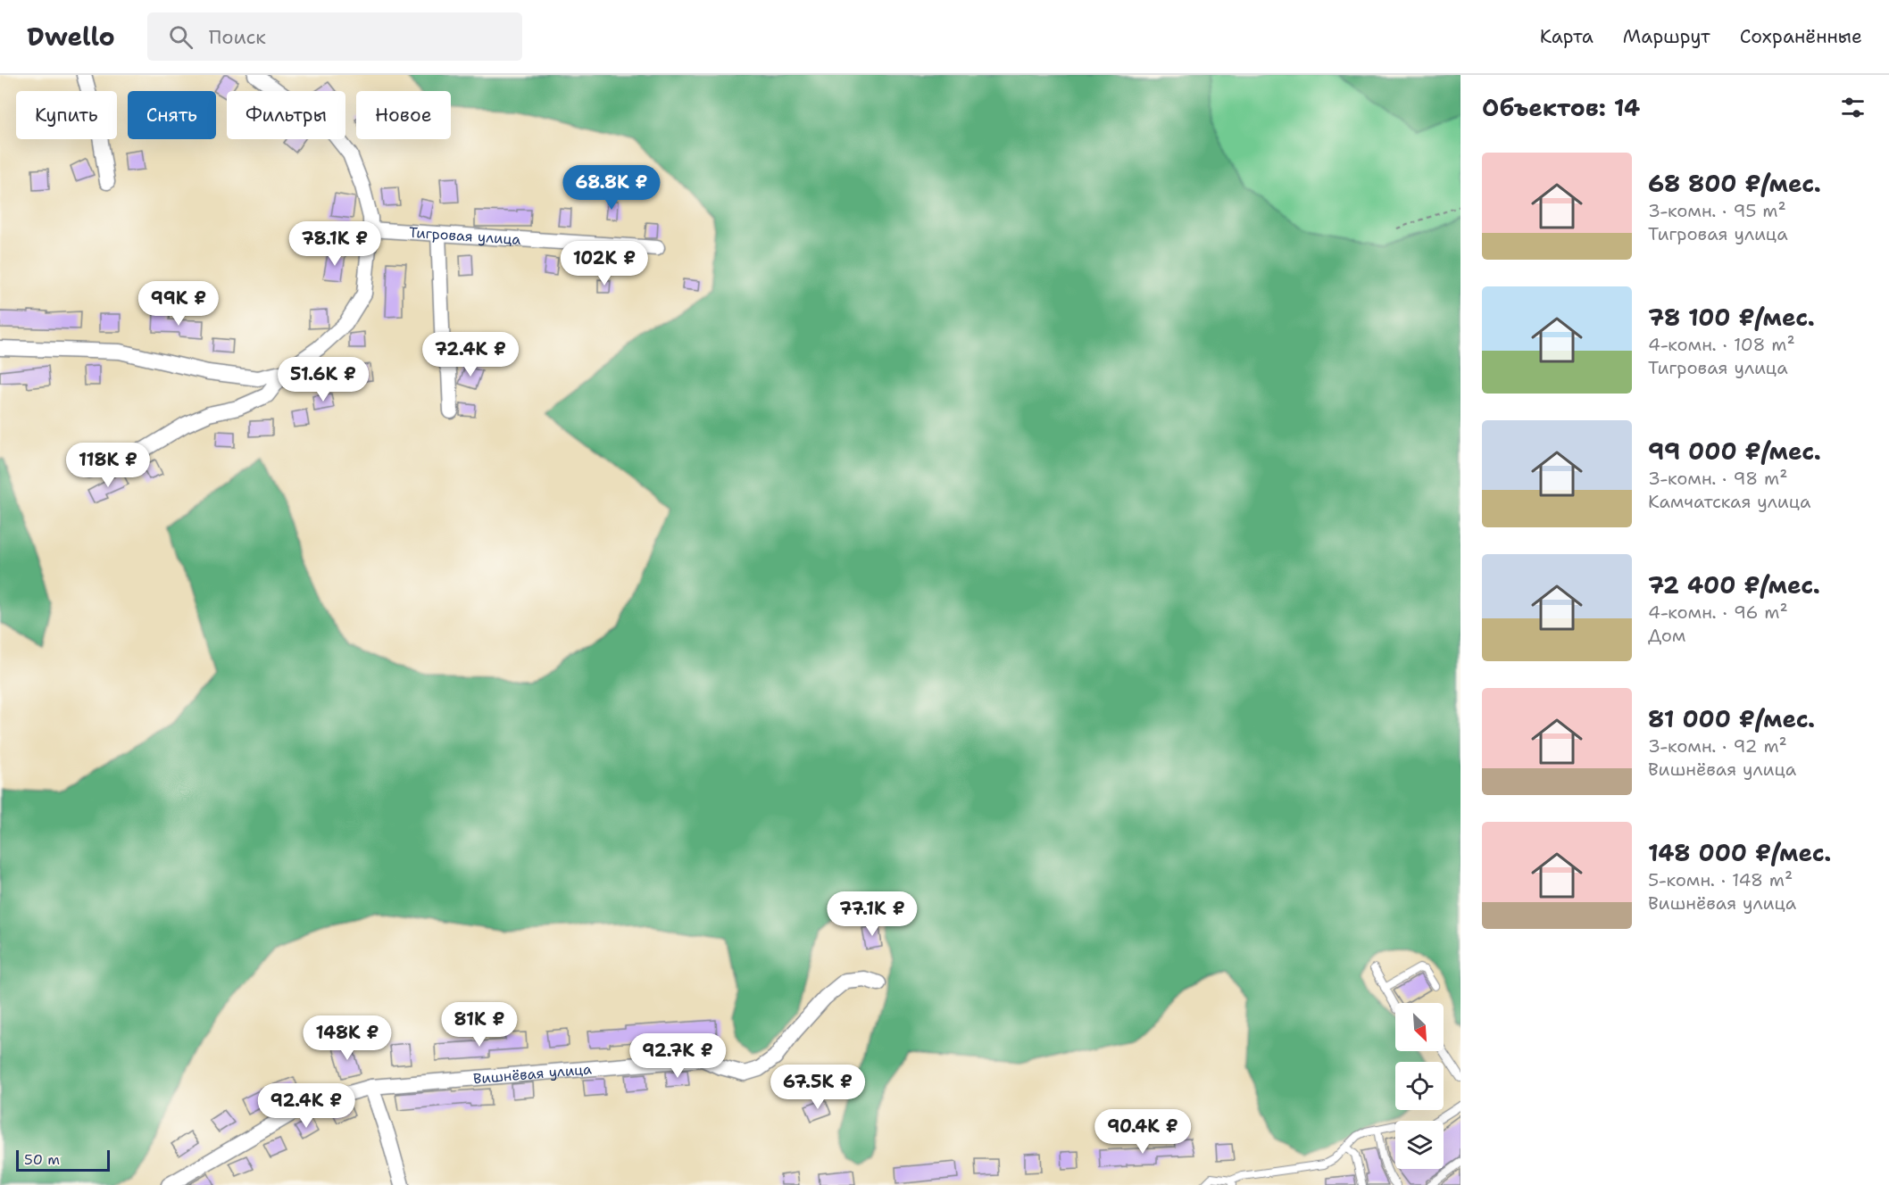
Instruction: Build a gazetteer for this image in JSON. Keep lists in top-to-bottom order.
{
  "streets": {
    "street": ["Тигровая улица", "Вишнёвая улица"]
  },
  "scale_bar": "50 m",
  "north": "bottom right",
  "page": {
    "header": "Dwello",
    "search": "Поиск",
    "nav": ["Карта", "Маршрут", "Сохранённые"],
    "heading": "Объектов: 14",
    "chip": [
      "Купить",
      "Снять",
      "Фильтры",
      "Новое"
    ],
    "list": [
      {
        "name": "68 800 ₽/мес.",
        "note": "3-комн. · 95 m² · Тигровая улица"
      },
      {
        "name": "78 100 ₽/мес.",
        "note": "4-комн. · 108 m² · Тигровая улица"
      },
      {
        "name": "99 000 ₽/мес.",
        "note": "3-комн. · 98 m² · Камчатская улица"
      },
      {
        "name": "72 400 ₽/мес.",
        "note": "4-комн. · 96 m² · Дом"
      },
      {
        "name": "81 000 ₽/мес.",
        "note": "3-комн. · 92 m² · Вишнёвая улица"
      },
      {
        "name": "148 000 ₽/мес.",
        "note": "5-комн. · 148 m² · Вишнёвая улица"
      }
    ],
    "price": [
      "68.8K ₽",
      "78.1K ₽",
      "102K ₽",
      "99K ₽",
      "72.4K ₽",
      "51.6K ₽",
      "118K ₽",
      "77.1K ₽",
      "81K ₽",
      "148K ₽",
      "92.7K ₽",
      "67.5K ₽",
      "92.4K ₽",
      "90.4K ₽"
    ],
    "scale": "50 m"
  }
}
